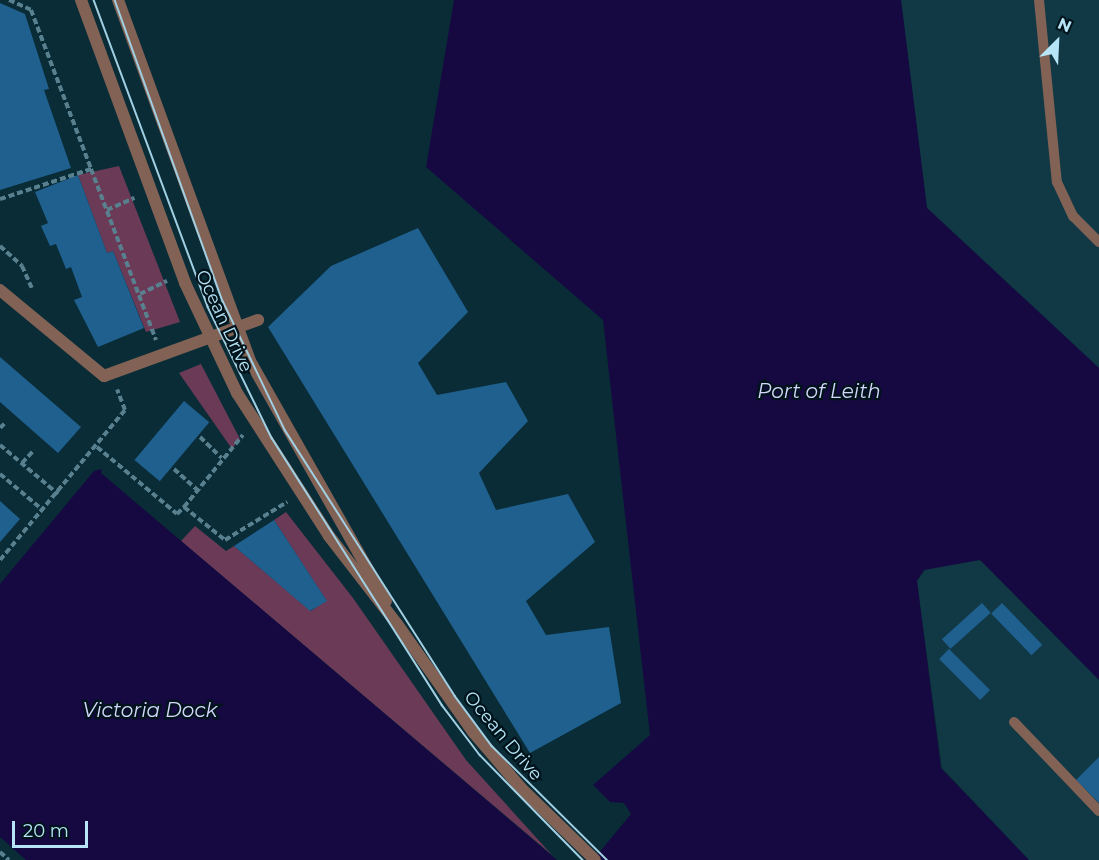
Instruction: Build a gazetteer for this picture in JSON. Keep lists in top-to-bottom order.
{
  "streets": {
    "street": ["Ocean Drive"]
  },
  "water": ["Port of Leith", "Victoria Dock"],
  "scale_bar": "20 m",
  "north": "top right"
}
